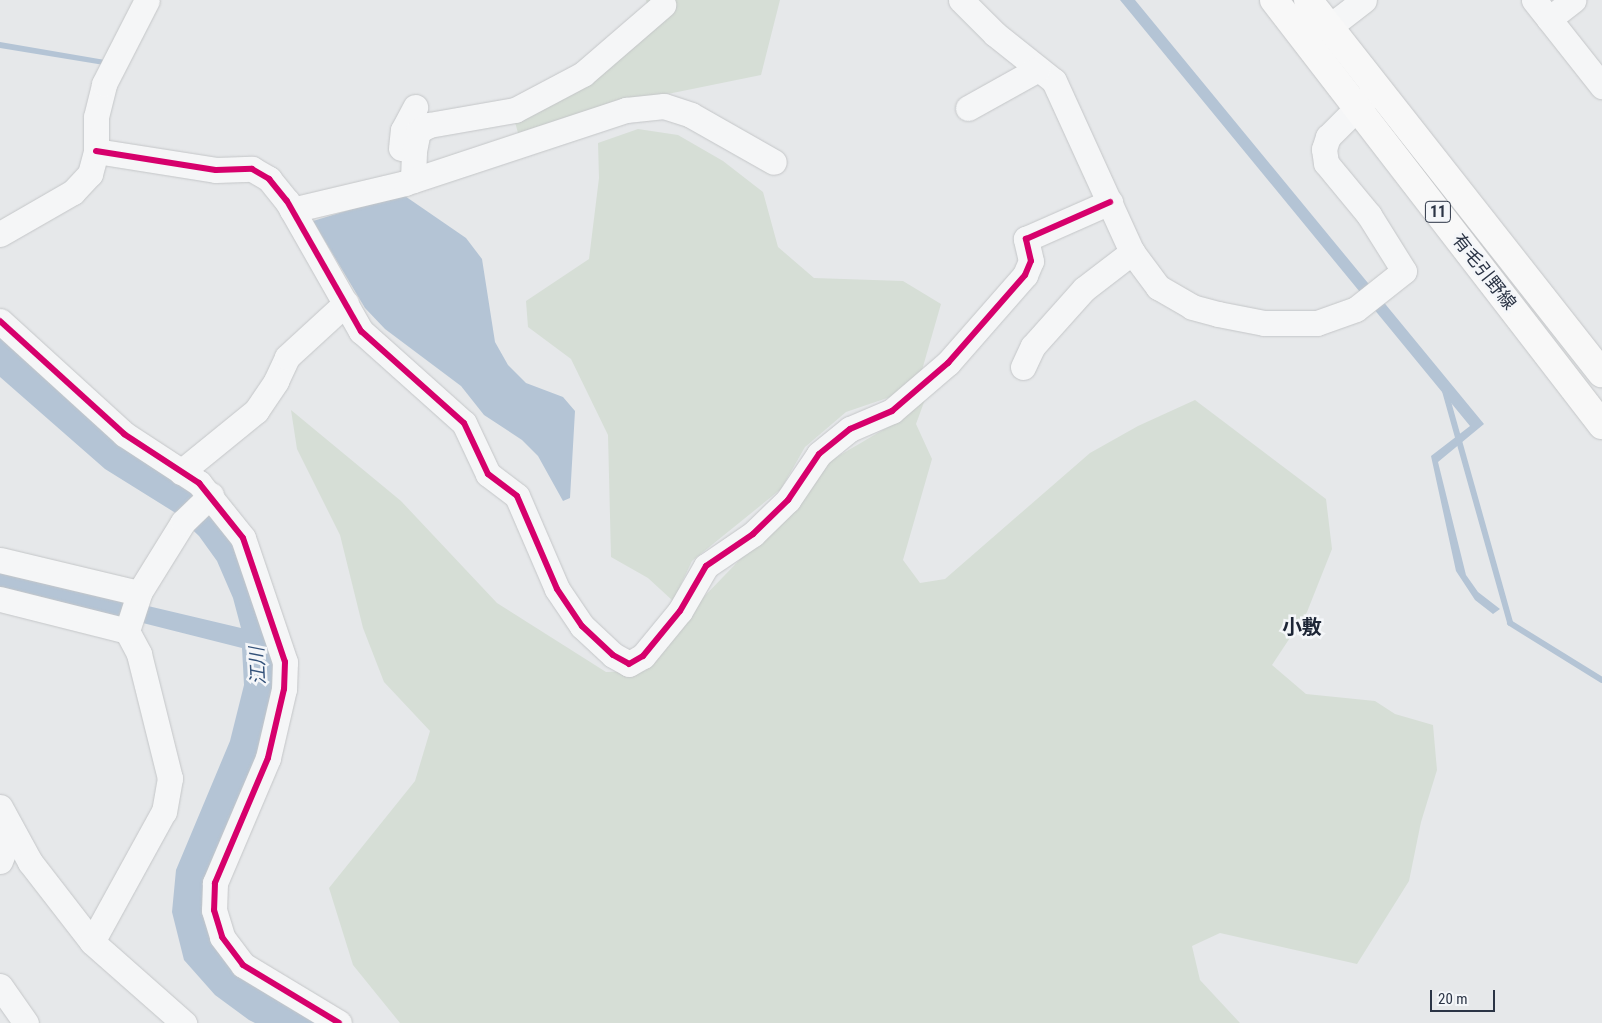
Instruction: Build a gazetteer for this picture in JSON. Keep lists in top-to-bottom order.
{
  "streets": {
    "main road": ["11", "有毛引野線"]
  },
  "districts": ["小敷"],
  "water": ["江川"],
  "scale_bar": "20 m"
}
